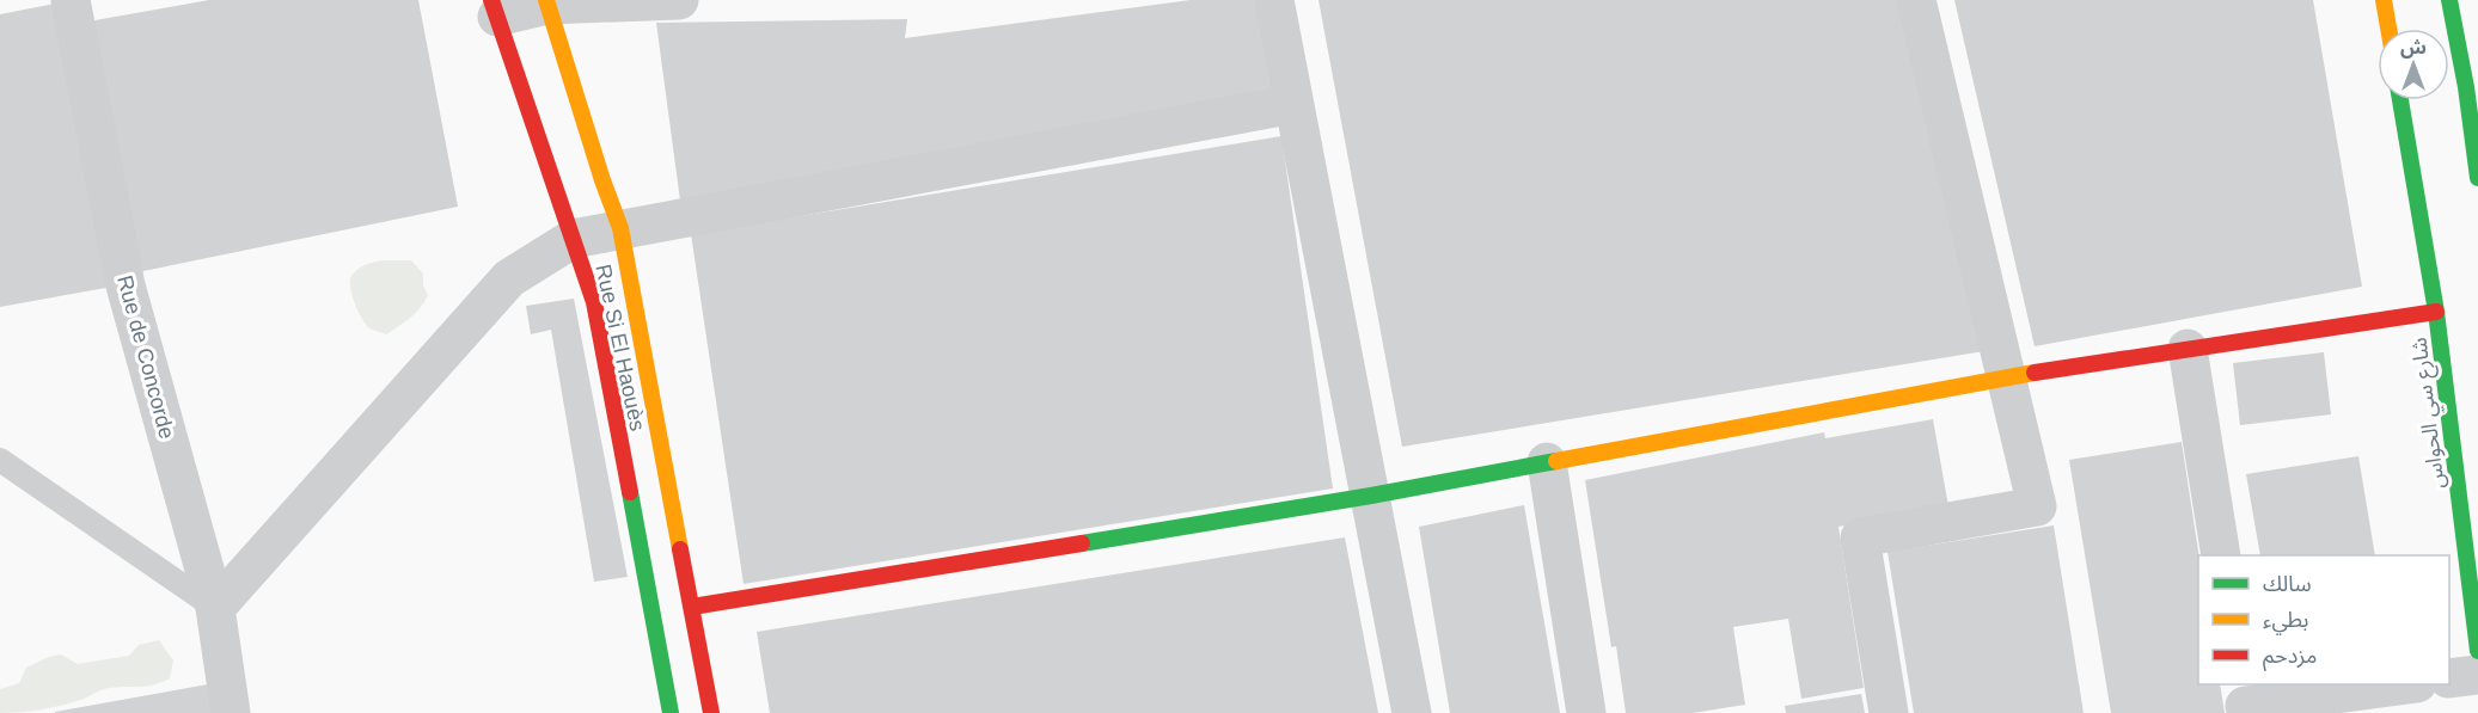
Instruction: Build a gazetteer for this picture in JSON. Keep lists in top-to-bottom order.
{
  "streets": {
    "street": ["Rue Si El Haouès", "Rue de Concorde", "شارع سي الحواس"]
  },
  "legend": ["سالك", "بطيء", "مزدحم"],
  "north": "top"
}
